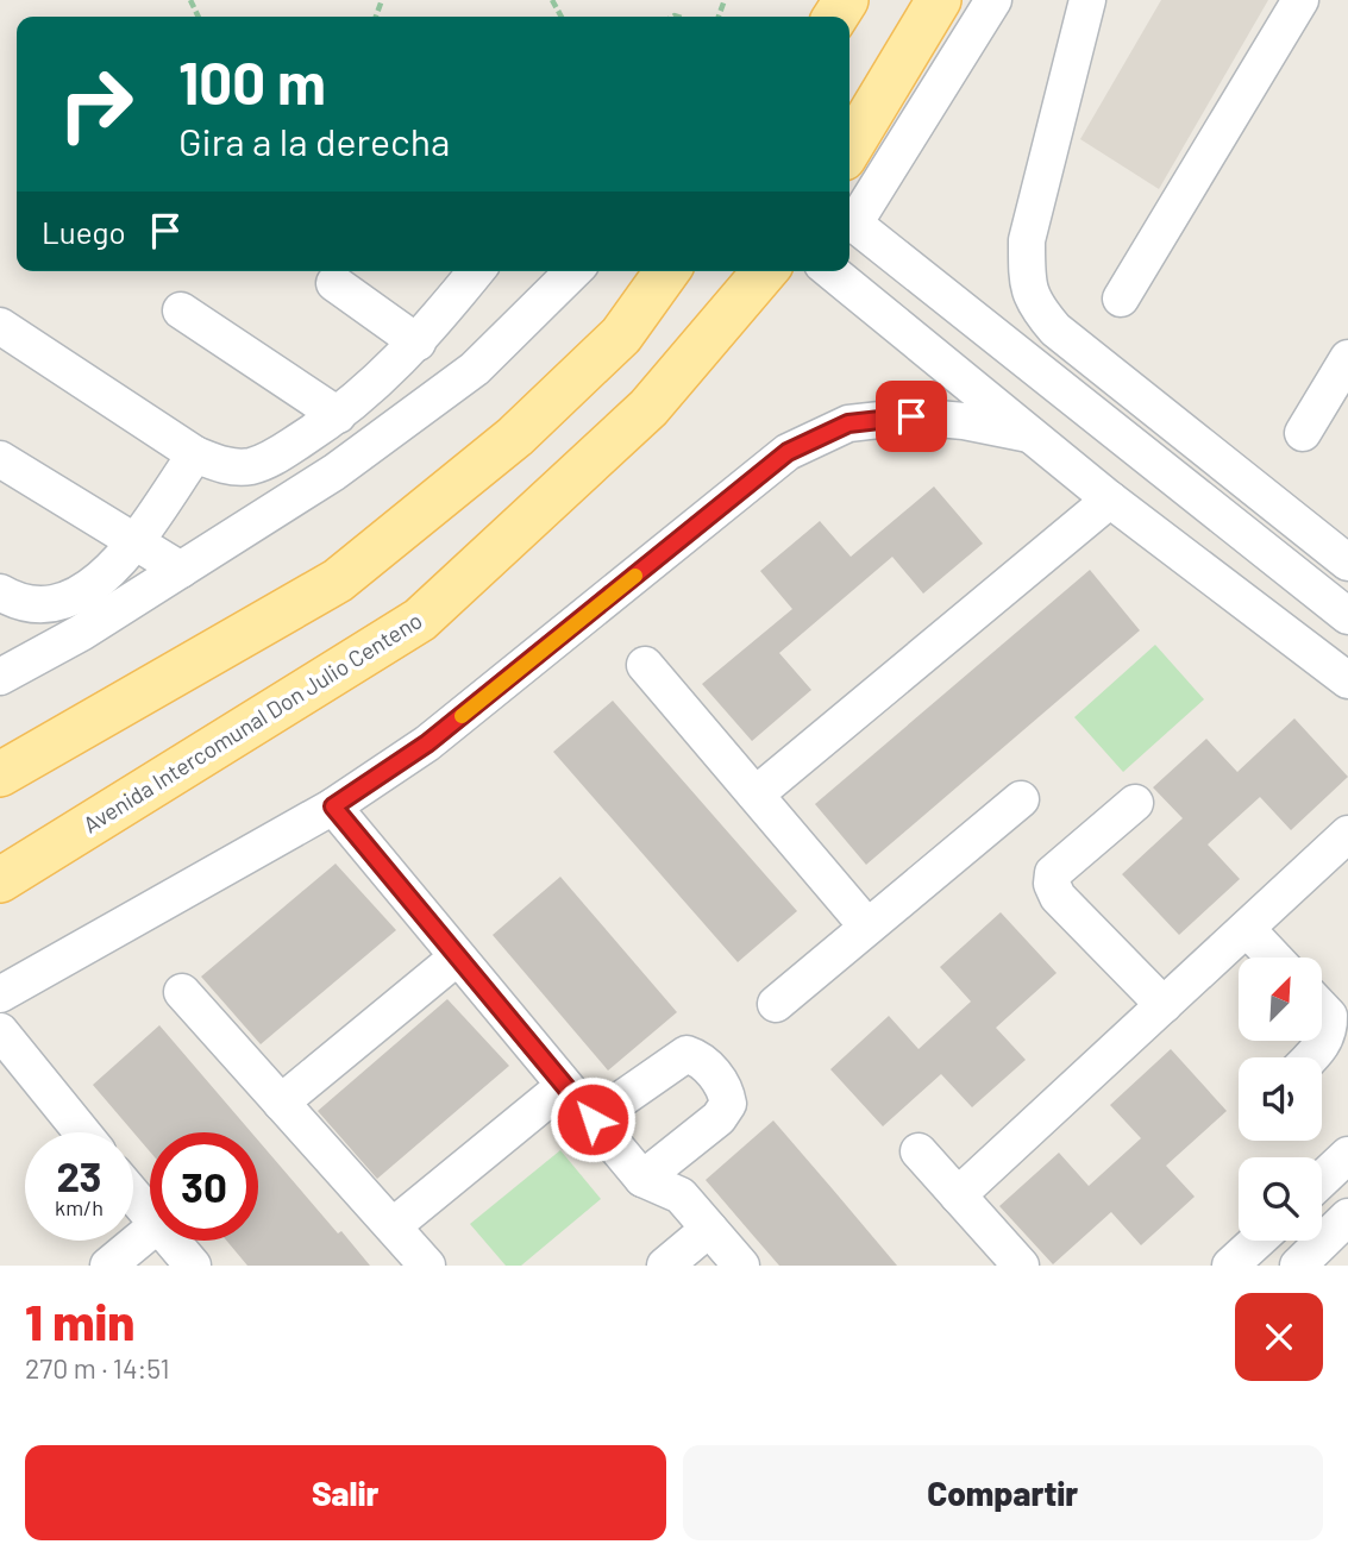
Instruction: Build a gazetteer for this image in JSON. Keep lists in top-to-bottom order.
{
  "streets": {
    "main road": ["Avenida Intercomunal Don Julio Centeno"]
  },
  "north": "top right",
  "page": {
    "turn": ["100 m", "Gira a la derecha"],
    "then": "Luego",
    "speed": "23 km/h",
    "limit": "30",
    "heading": ["1 min", "270 m · 14:51"],
    "buttons": ["Salir", "Compartir"]
  }
}
